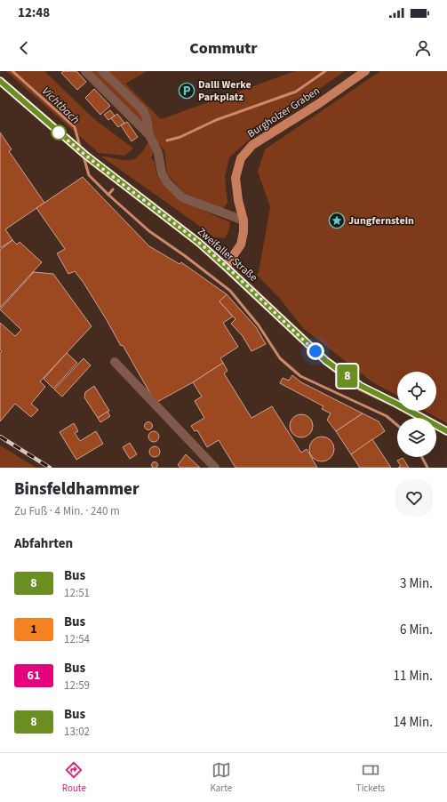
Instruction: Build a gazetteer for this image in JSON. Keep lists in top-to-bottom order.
{
  "streets": {
    "main road": ["Burgholzer Graben", "Zweifaller Straße"]
  },
  "crossings": [
    ["Burgholzer Graben", "Zweifaller Straße"]
  ],
  "water": ["Vichtbach"],
  "places": {
    "parking": ["Dalli Werke Parkplatz"],
    "place": ["Jungfernstein"]
  },
  "lines": ["bus line 8"],
  "page": {
    "status": "12:48",
    "header": "Commutr",
    "on_map": "8",
    "heading": [
      ["Binsfeldhammer", "Zu Fuß · 4 Min. · 240 m"],
      "Abfahrten"
    ],
    "list": [
      {
        "mark": "8",
        "name": "Bus",
        "note": "12:51",
        "value": "3 Min."
      },
      {
        "mark": "1",
        "name": "Bus",
        "note": "12:54",
        "value": "6 Min."
      },
      {
        "mark": "61",
        "name": "Bus",
        "note": "12:59",
        "value": "11 Min."
      },
      {
        "mark": "8",
        "name": "Bus",
        "note": "13:02",
        "value": "14 Min."
      }
    ],
    "tabs": ["Route", "Karte", "Tickets"]
  }
}
